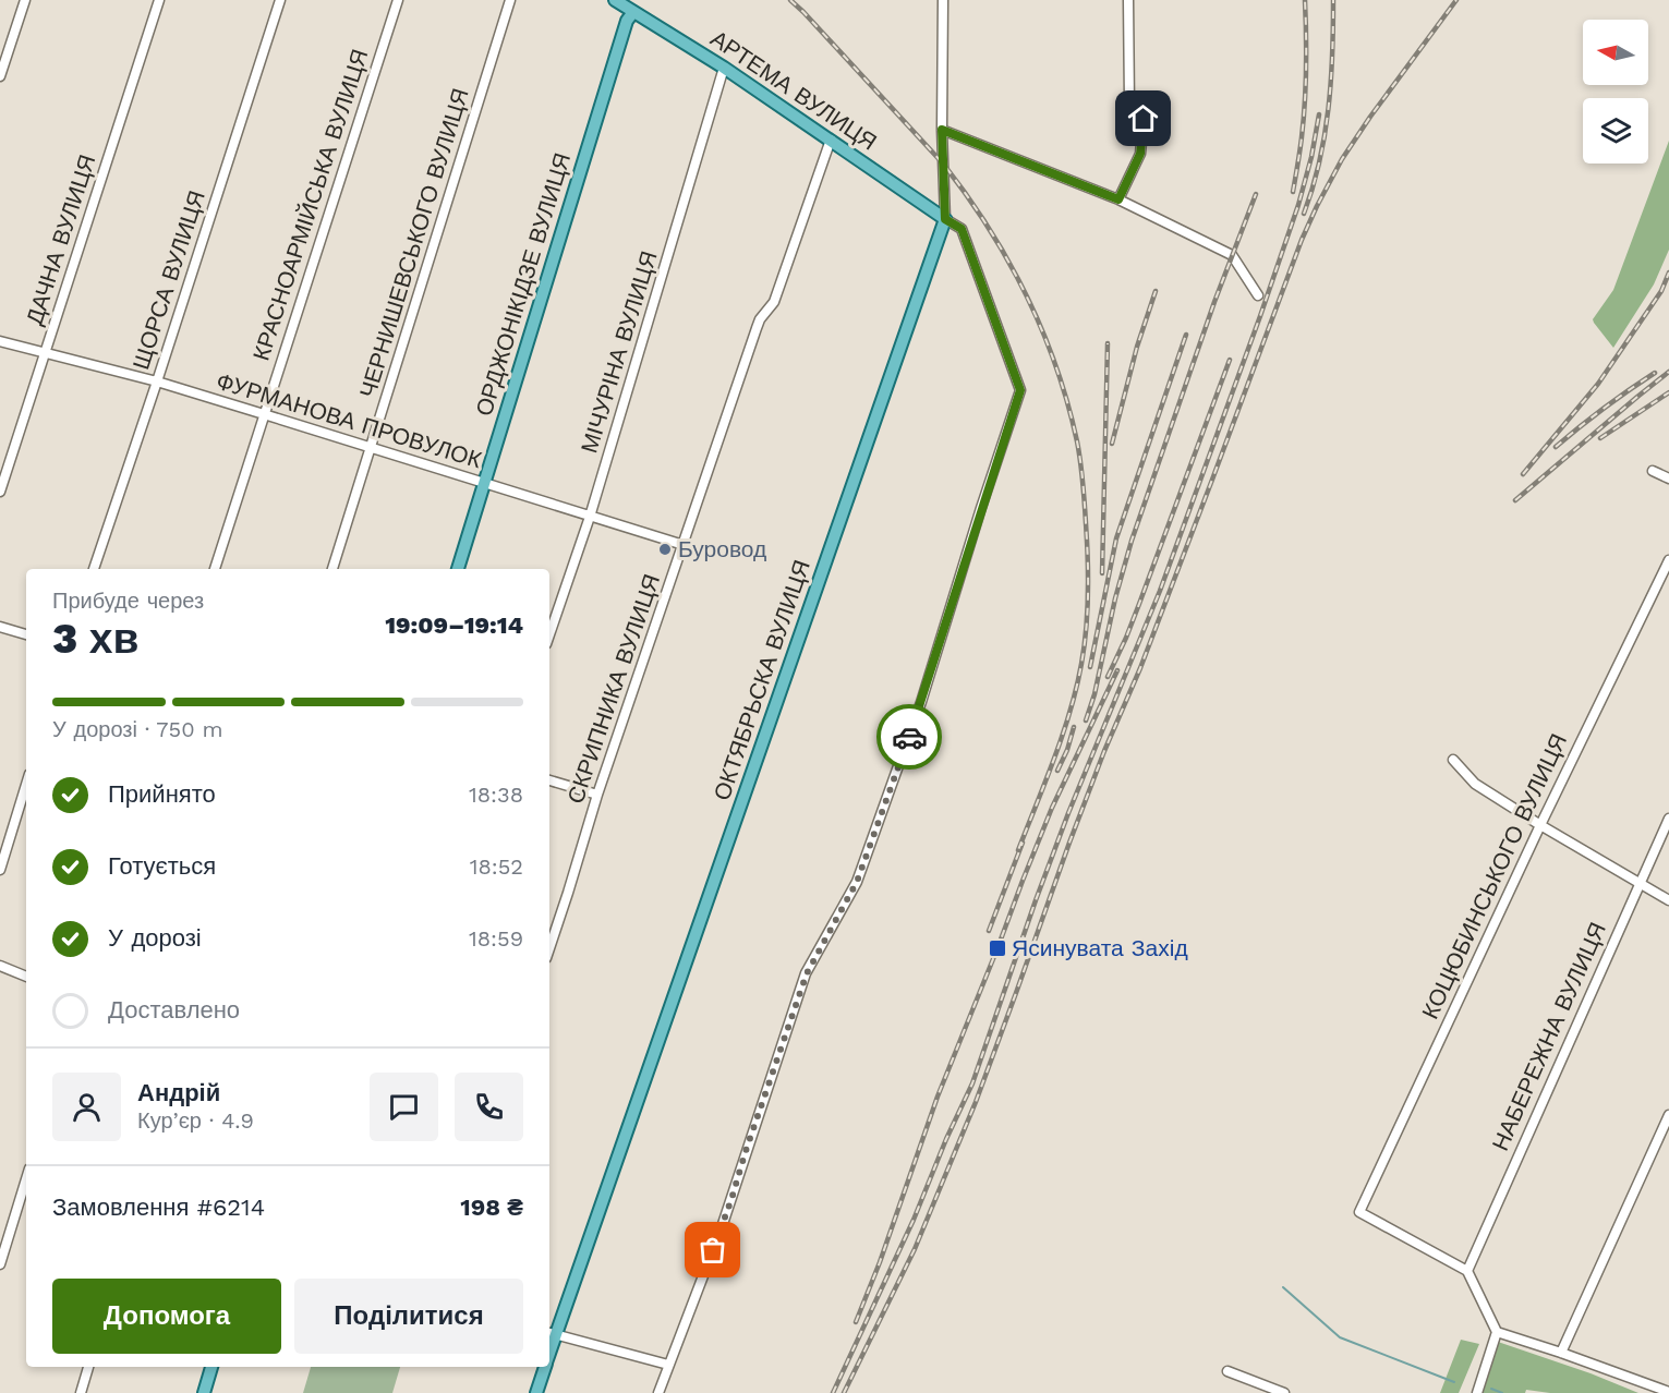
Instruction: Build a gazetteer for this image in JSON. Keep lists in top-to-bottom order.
{
  "streets": {
    "main road": ["АРТЕМА ВУЛИЦЯ", "ОРДЖОНІКІДЗЕ ВУЛИЦЯ", "ОКТЯБРЬСКА ВУЛИЦЯ"],
    "street": [
      "КРАСНОАРМІЙСЬКА ВУЛИЦЯ",
      "ДАЧНА ВУЛИЦЯ",
      "ЧЕРНИШЕВСЬКОГО ВУЛИЦЯ",
      "ЩОРСА ВУЛИЦЯ",
      "МІЧУРІНА ВУЛИЦЯ",
      "ФУРМАНОВА ПРОВУЛОК",
      "СКРИПНИКА ВУЛИЦЯ",
      "КОЦЮБИНСЬКОГО ВУЛИЦЯ",
      "НАБЕРЕЖНА ВУЛИЦЯ"
    ]
  },
  "crossings": [
    ["АРТЕМА ВУЛИЦЯ", "ОРДЖОНІКІДЗЕ ВУЛИЦЯ"],
    ["АРТЕМА ВУЛИЦЯ", "МІЧУРІНА ВУЛИЦЯ"],
    ["АРТЕМА ВУЛИЦЯ", "ОКТЯБРЬСКА ВУЛИЦЯ"],
    ["АРТЕМА ВУЛИЦЯ", "СКРИПНИКА ВУЛИЦЯ"],
    ["КРАСНОАРМІЙСЬКА ВУЛИЦЯ", "ФУРМАНОВА ПРОВУЛОК"],
    ["ДАЧНА ВУЛИЦЯ", "ФУРМАНОВА ПРОВУЛОК"],
    ["ЧЕРНИШЕВСЬКОГО ВУЛИЦЯ", "ФУРМАНОВА ПРОВУЛОК"],
    ["ЩОРСА ВУЛИЦЯ", "ФУРМАНОВА ПРОВУЛОК"],
    ["ОРДЖОНІКІДЗЕ ВУЛИЦЯ", "ФУРМАНОВА ПРОВУЛОК"],
    ["МІЧУРІНА ВУЛИЦЯ", "ФУРМАНОВА ПРОВУЛОК"],
    ["ФУРМАНОВА ПРОВУЛОК", "СКРИПНИКА ВУЛИЦЯ"],
    ["КОЦЮБИНСЬКОГО ВУЛИЦЯ", "НАБЕРЕЖНА ВУЛИЦЯ"]
  ],
  "places": {
    "other": ["Буровод"],
    "transit": ["Ясинувата Захід"]
  },
  "north": "left",
  "page": {
    "heading": ["3 хв", "Прибуде через", "19:09–19:14"],
    "panel": [
      "Андрій",
      "Кур’єр · 4.9",
      "Замовлення #6214",
      "198 ₴"
    ],
    "bar": "У дорозі · 750 m",
    "list": [
      ["Прийнято", "18:38"],
      ["Готується", "18:52"],
      ["У дорозі", "18:59"],
      "Доставлено"
    ],
    "buttons": ["Допомога", "Поділитися"]
  }
}
